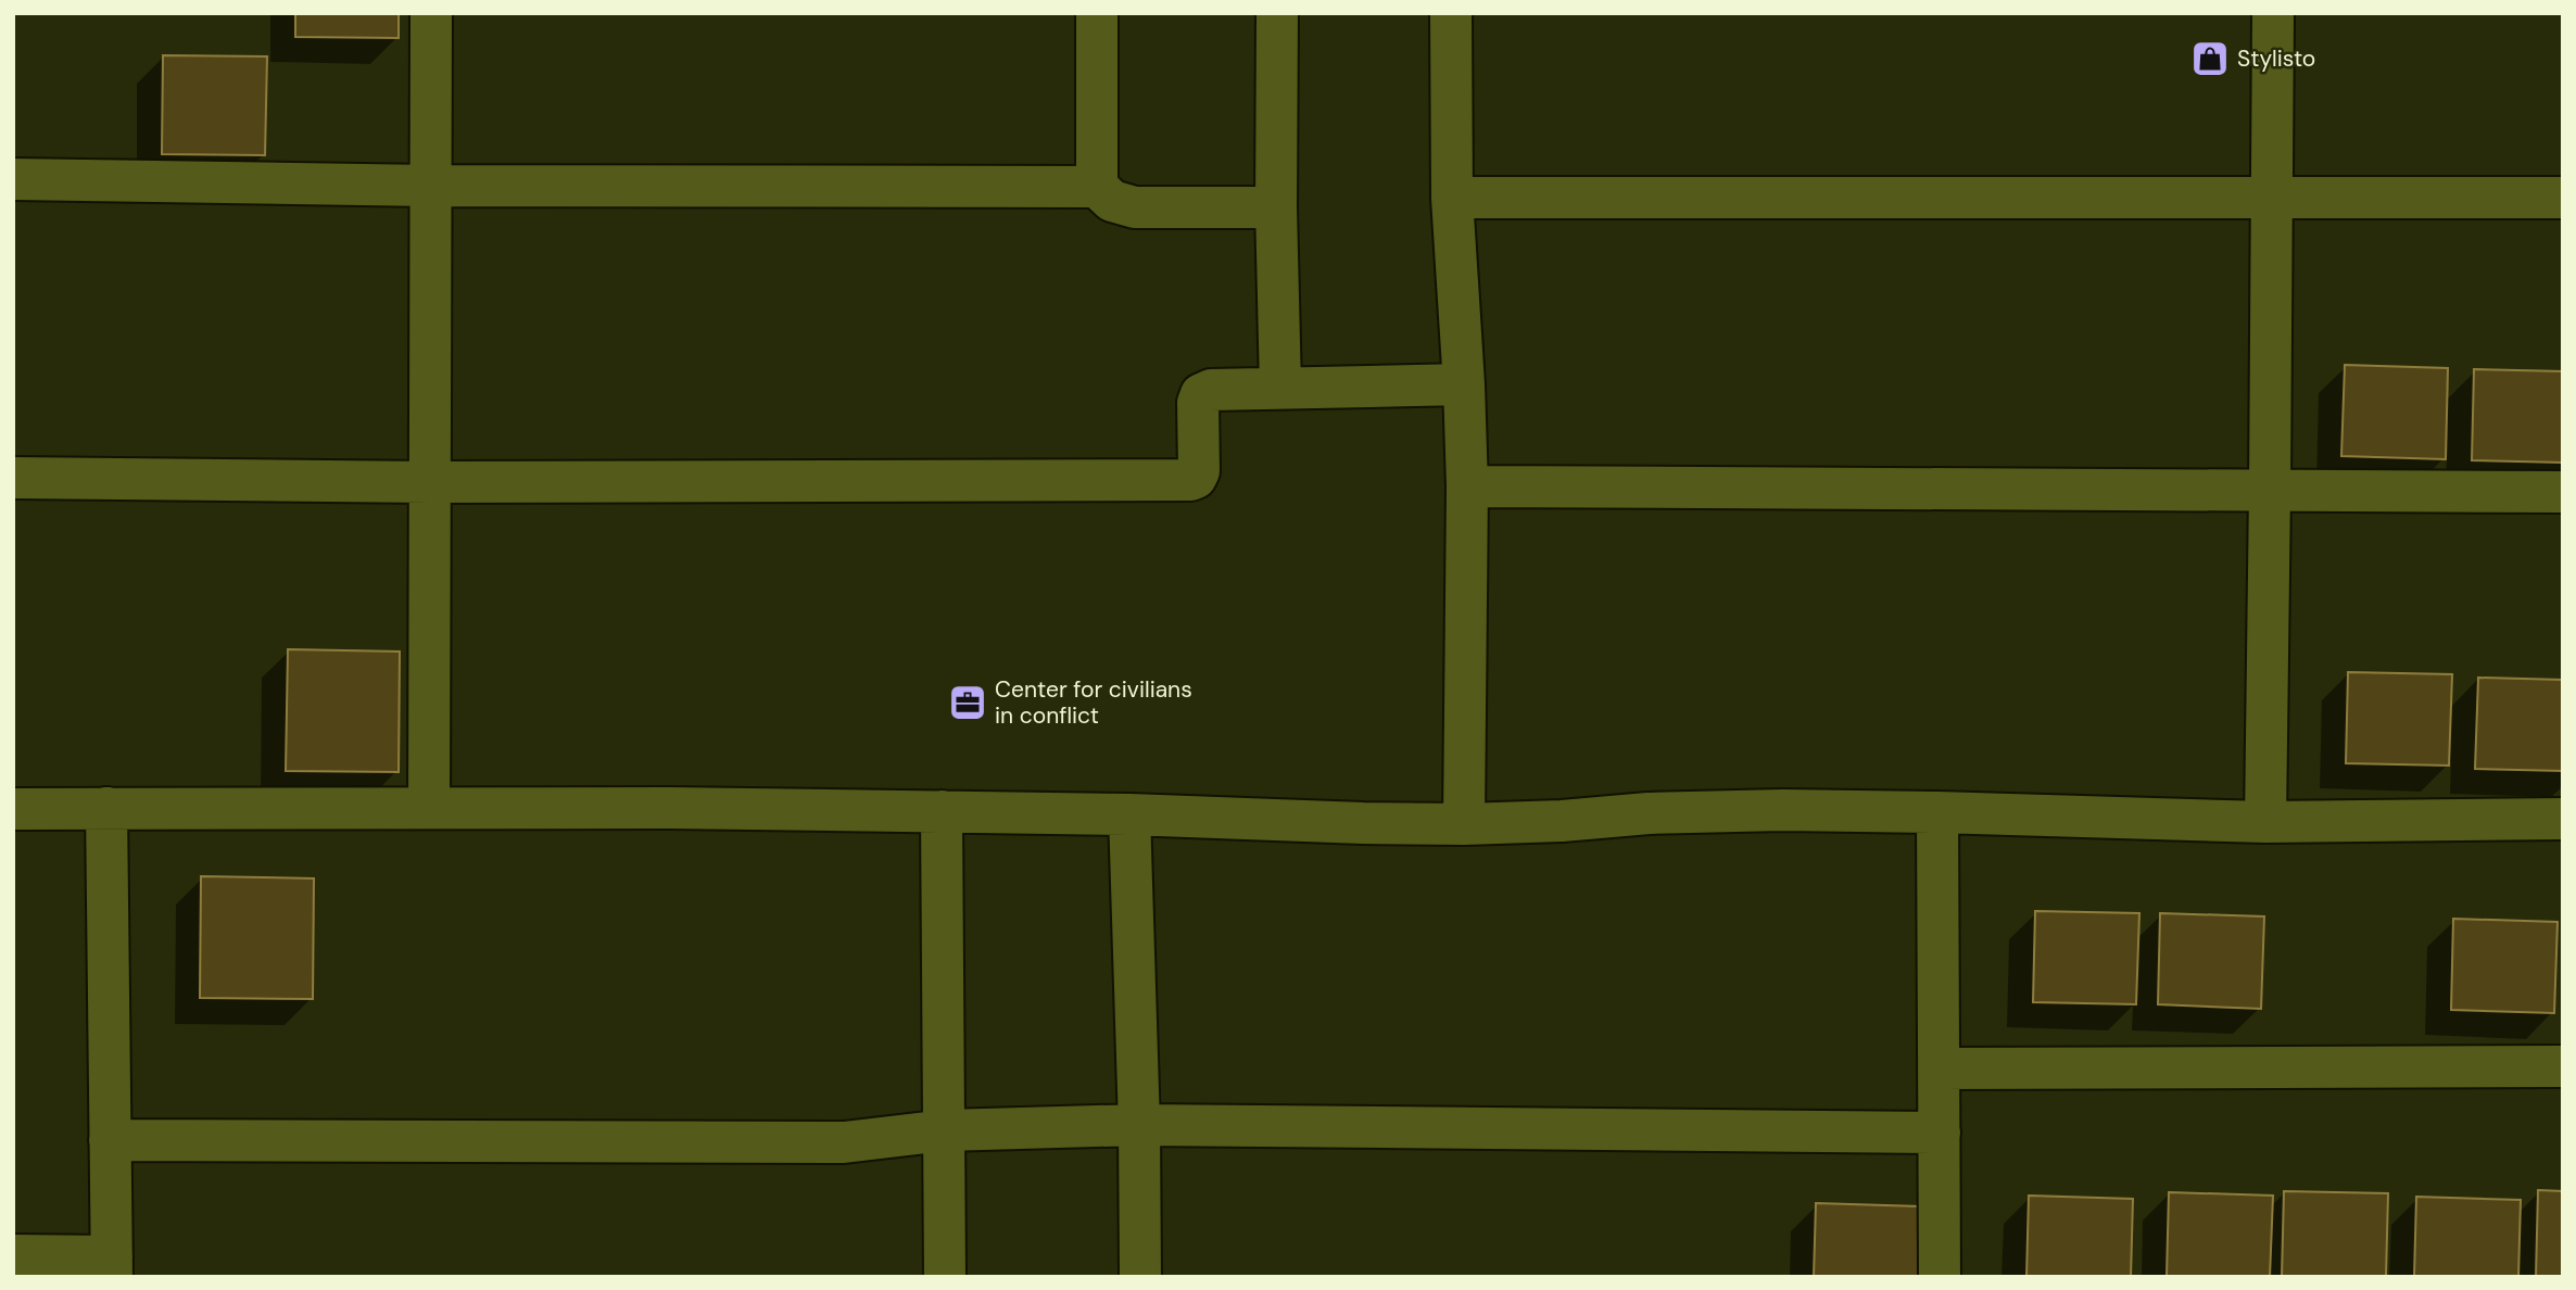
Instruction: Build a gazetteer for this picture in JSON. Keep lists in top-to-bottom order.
{
  "places": {
    "shop": ["Stylisto"],
    "office": ["Center for civilians in conflict"]
  }
}
